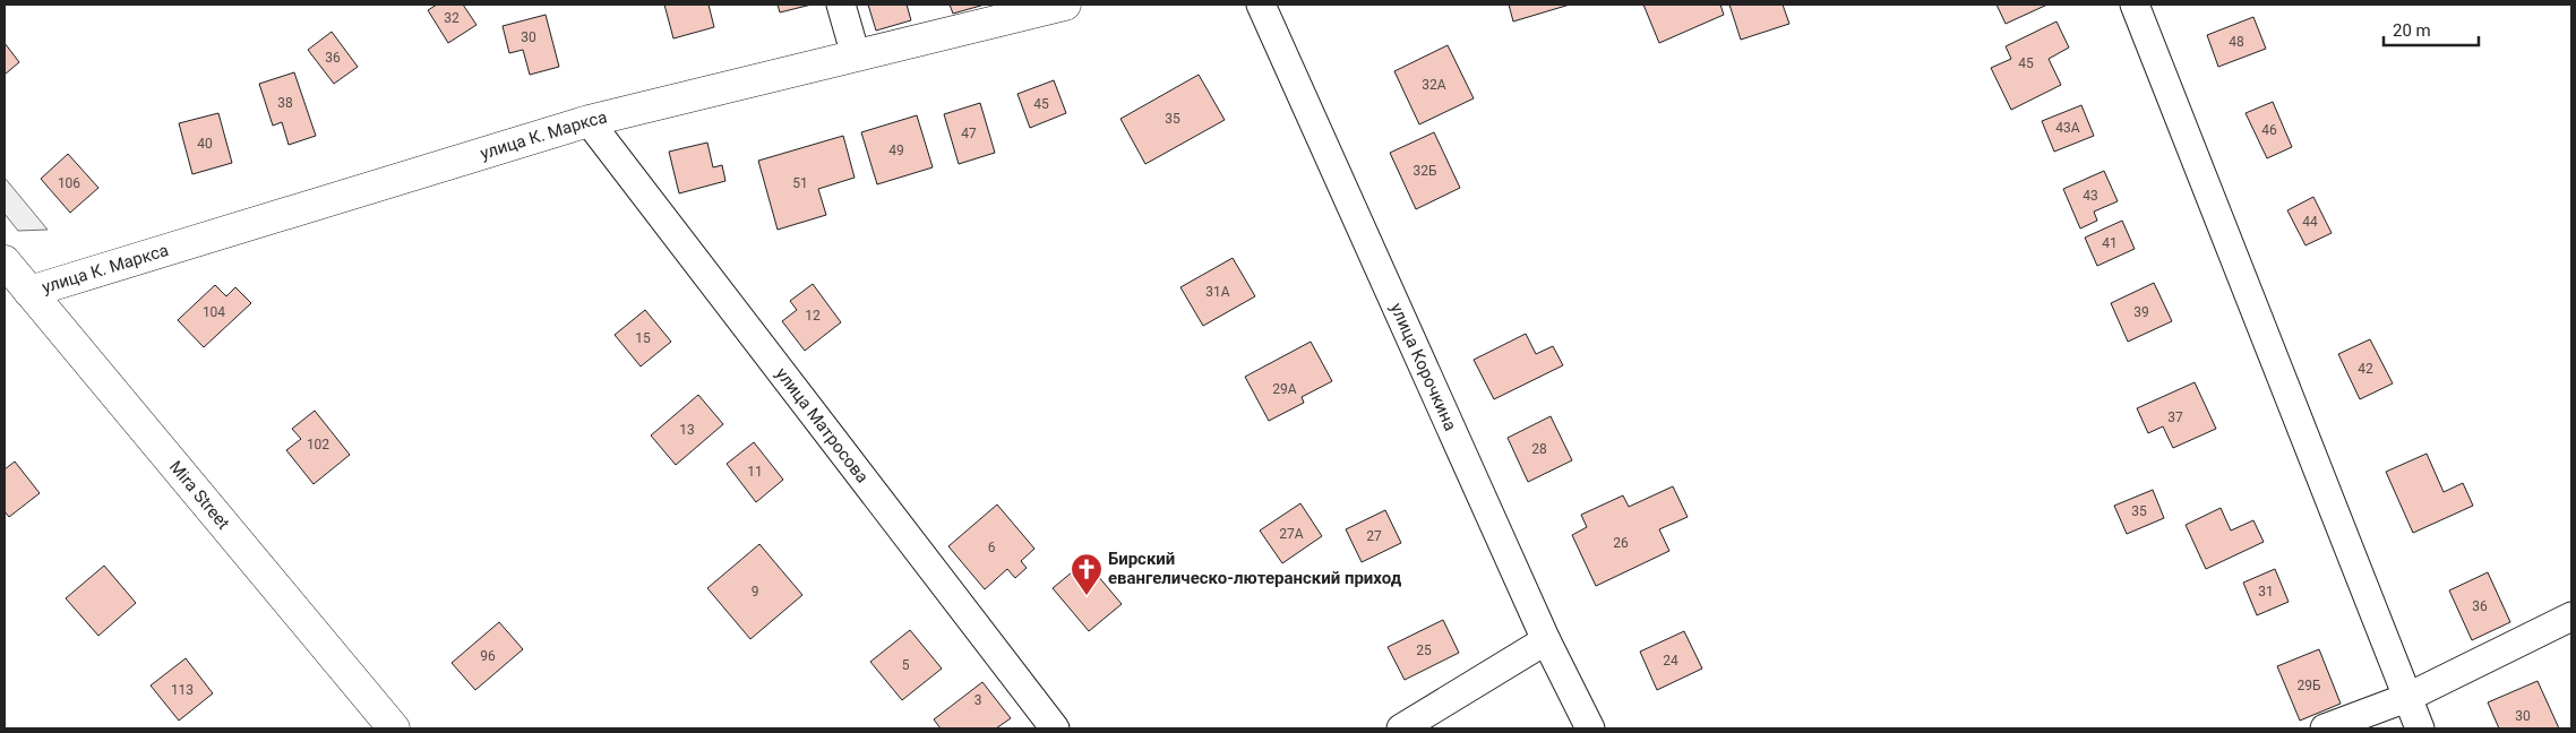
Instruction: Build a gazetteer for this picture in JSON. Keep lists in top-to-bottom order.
{
  "streets": {
    "main road": ["улица К. Маркса", "Mira Street"],
    "street": ["улица Корочкина", "улица Матросова"]
  },
  "crossings": [
    ["улица К. Маркса", "улица Матросова"],
    ["улица К. Маркса", "Mira Street"]
  ],
  "places": {
    "church": ["Бирский евангелическо-лютеранский приход"]
  },
  "house_numbers": [
    "32",
    "30",
    "48",
    "36",
    "45",
    "32А",
    "38",
    "45",
    "35",
    "43А",
    "46",
    "47",
    "40",
    "49",
    "32Б",
    "106",
    "51",
    "43",
    "44",
    "41",
    "31А",
    "104",
    "39",
    "12",
    "15",
    "42",
    "29А",
    "37",
    "13",
    "102",
    "28",
    "11",
    "35",
    "27А",
    "27",
    "26",
    "6",
    "9",
    "31",
    "36",
    "25",
    "96",
    "24",
    "5",
    "29Б",
    "113",
    "3",
    "30"
  ],
  "scale_bar": "20 m"
}
